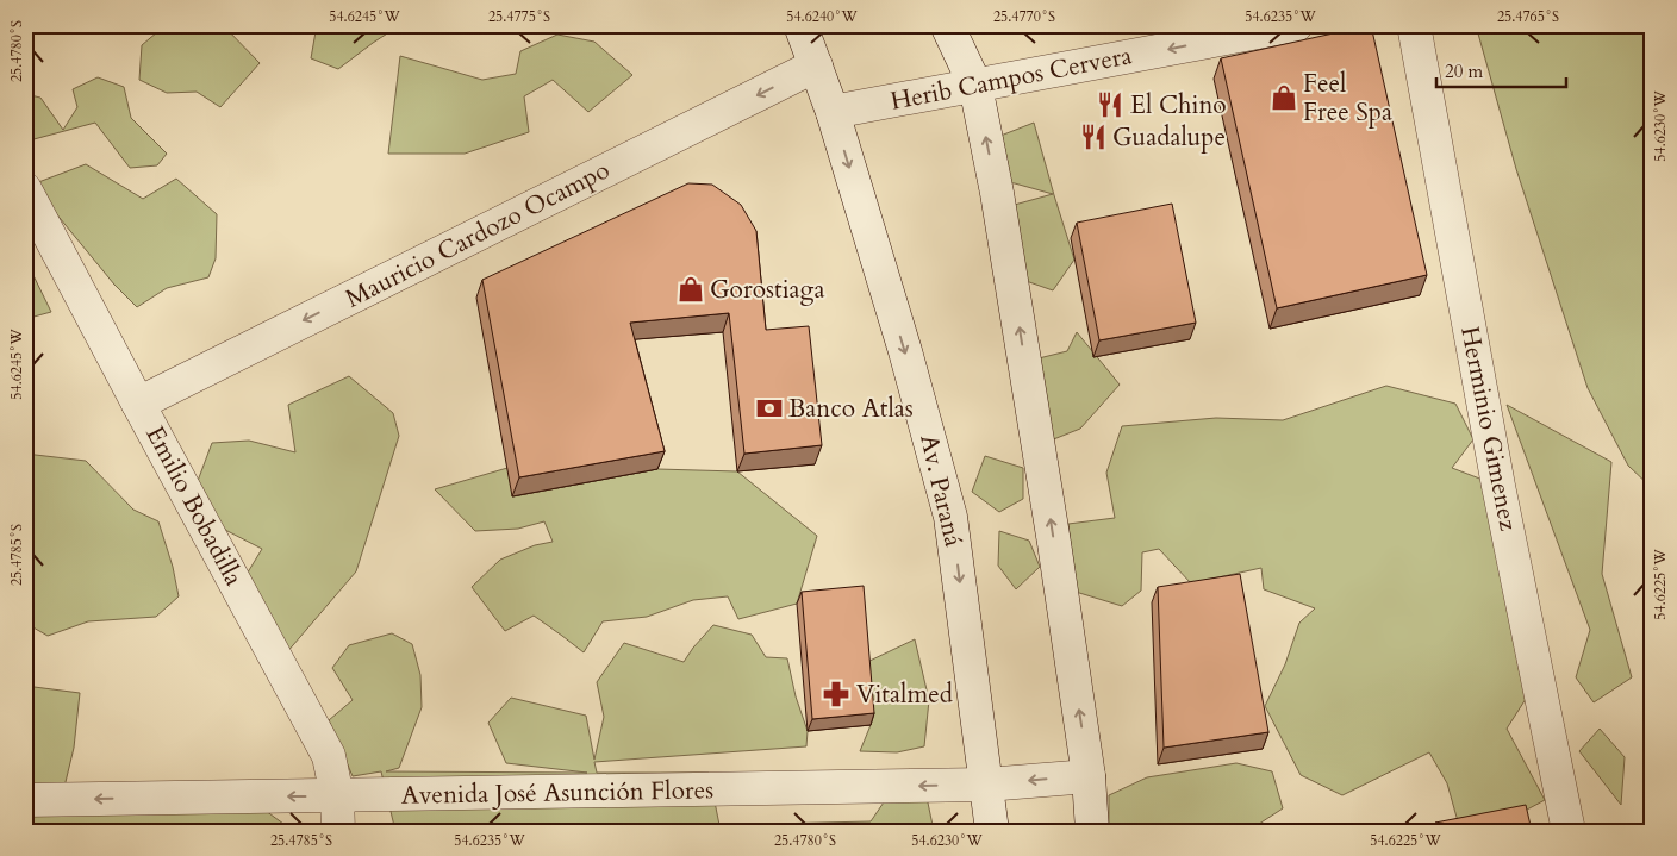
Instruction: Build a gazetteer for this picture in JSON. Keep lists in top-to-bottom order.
{
  "streets": {
    "street": [
      "Herib Campos Cervera",
      "Mauricio Cardozo Ocampo",
      "Herminio Gimenez",
      "Av. Paraná",
      "Emilio Bobadilla",
      "Avenida José Asunción Flores"
    ]
  },
  "crossings": [
    ["Herib Campos Cervera", "Av. Paraná"],
    ["Mauricio Cardozo Ocampo", "Av. Paraná"],
    ["Mauricio Cardozo Ocampo", "Emilio Bobadilla"],
    ["Av. Paraná", "Avenida José Asunción Flores"],
    ["Emilio Bobadilla", "Avenida José Asunción Flores"]
  ],
  "one_way": ["Herib Campos Cervera", "Mauricio Cardozo Ocampo", "Avenida José Asunción Flores"],
  "places": {
    "shop": ["Feel Free Spa", "Gorostiaga"],
    "restaurant": ["El Chino", "Guadalupe"],
    "bank": ["Banco Atlas"],
    "pharmacy": ["Vitalmed"]
  },
  "scale_bar": "20 m",
  "coordinates": [
    "54.6245°W",
    "25.4775°S",
    "54.6240°W",
    "25.4770°S",
    "54.6235°W",
    "25.4765°S",
    "25.4780°S",
    "54.6230°W",
    "25.4785°S",
    "54.6225°W"
  ]
}
